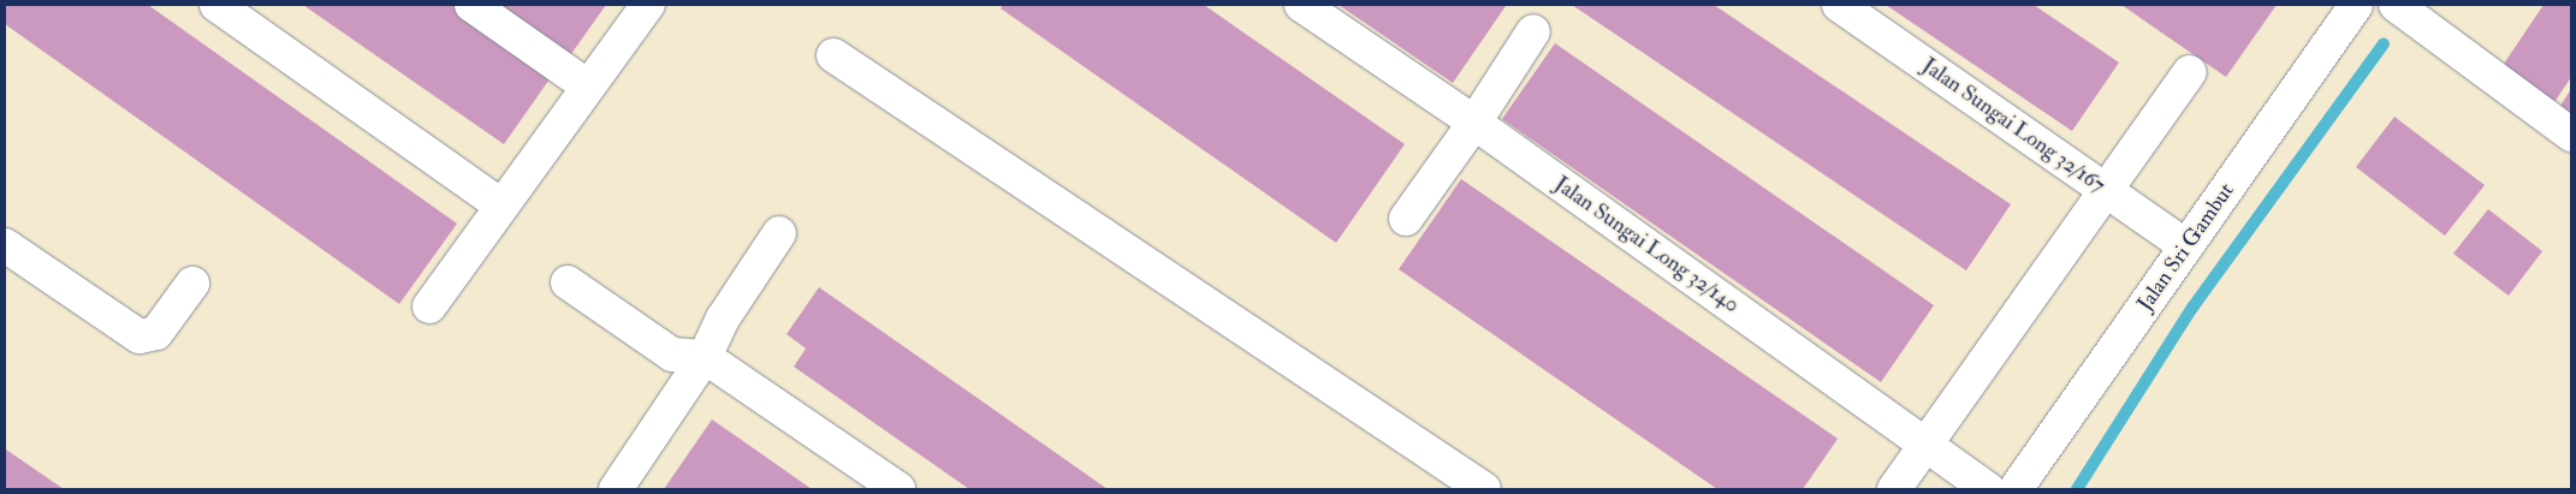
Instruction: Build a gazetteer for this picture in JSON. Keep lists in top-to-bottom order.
{
  "streets": {
    "street": ["Jalan Sungai Long 32/167", "Jalan Sungai Long 32/140", "Jalan Sri Gambut"]
  },
  "crossings": [
    ["Jalan Sungai Long 32/167", "Jalan Sri Gambut"]
  ]
}
